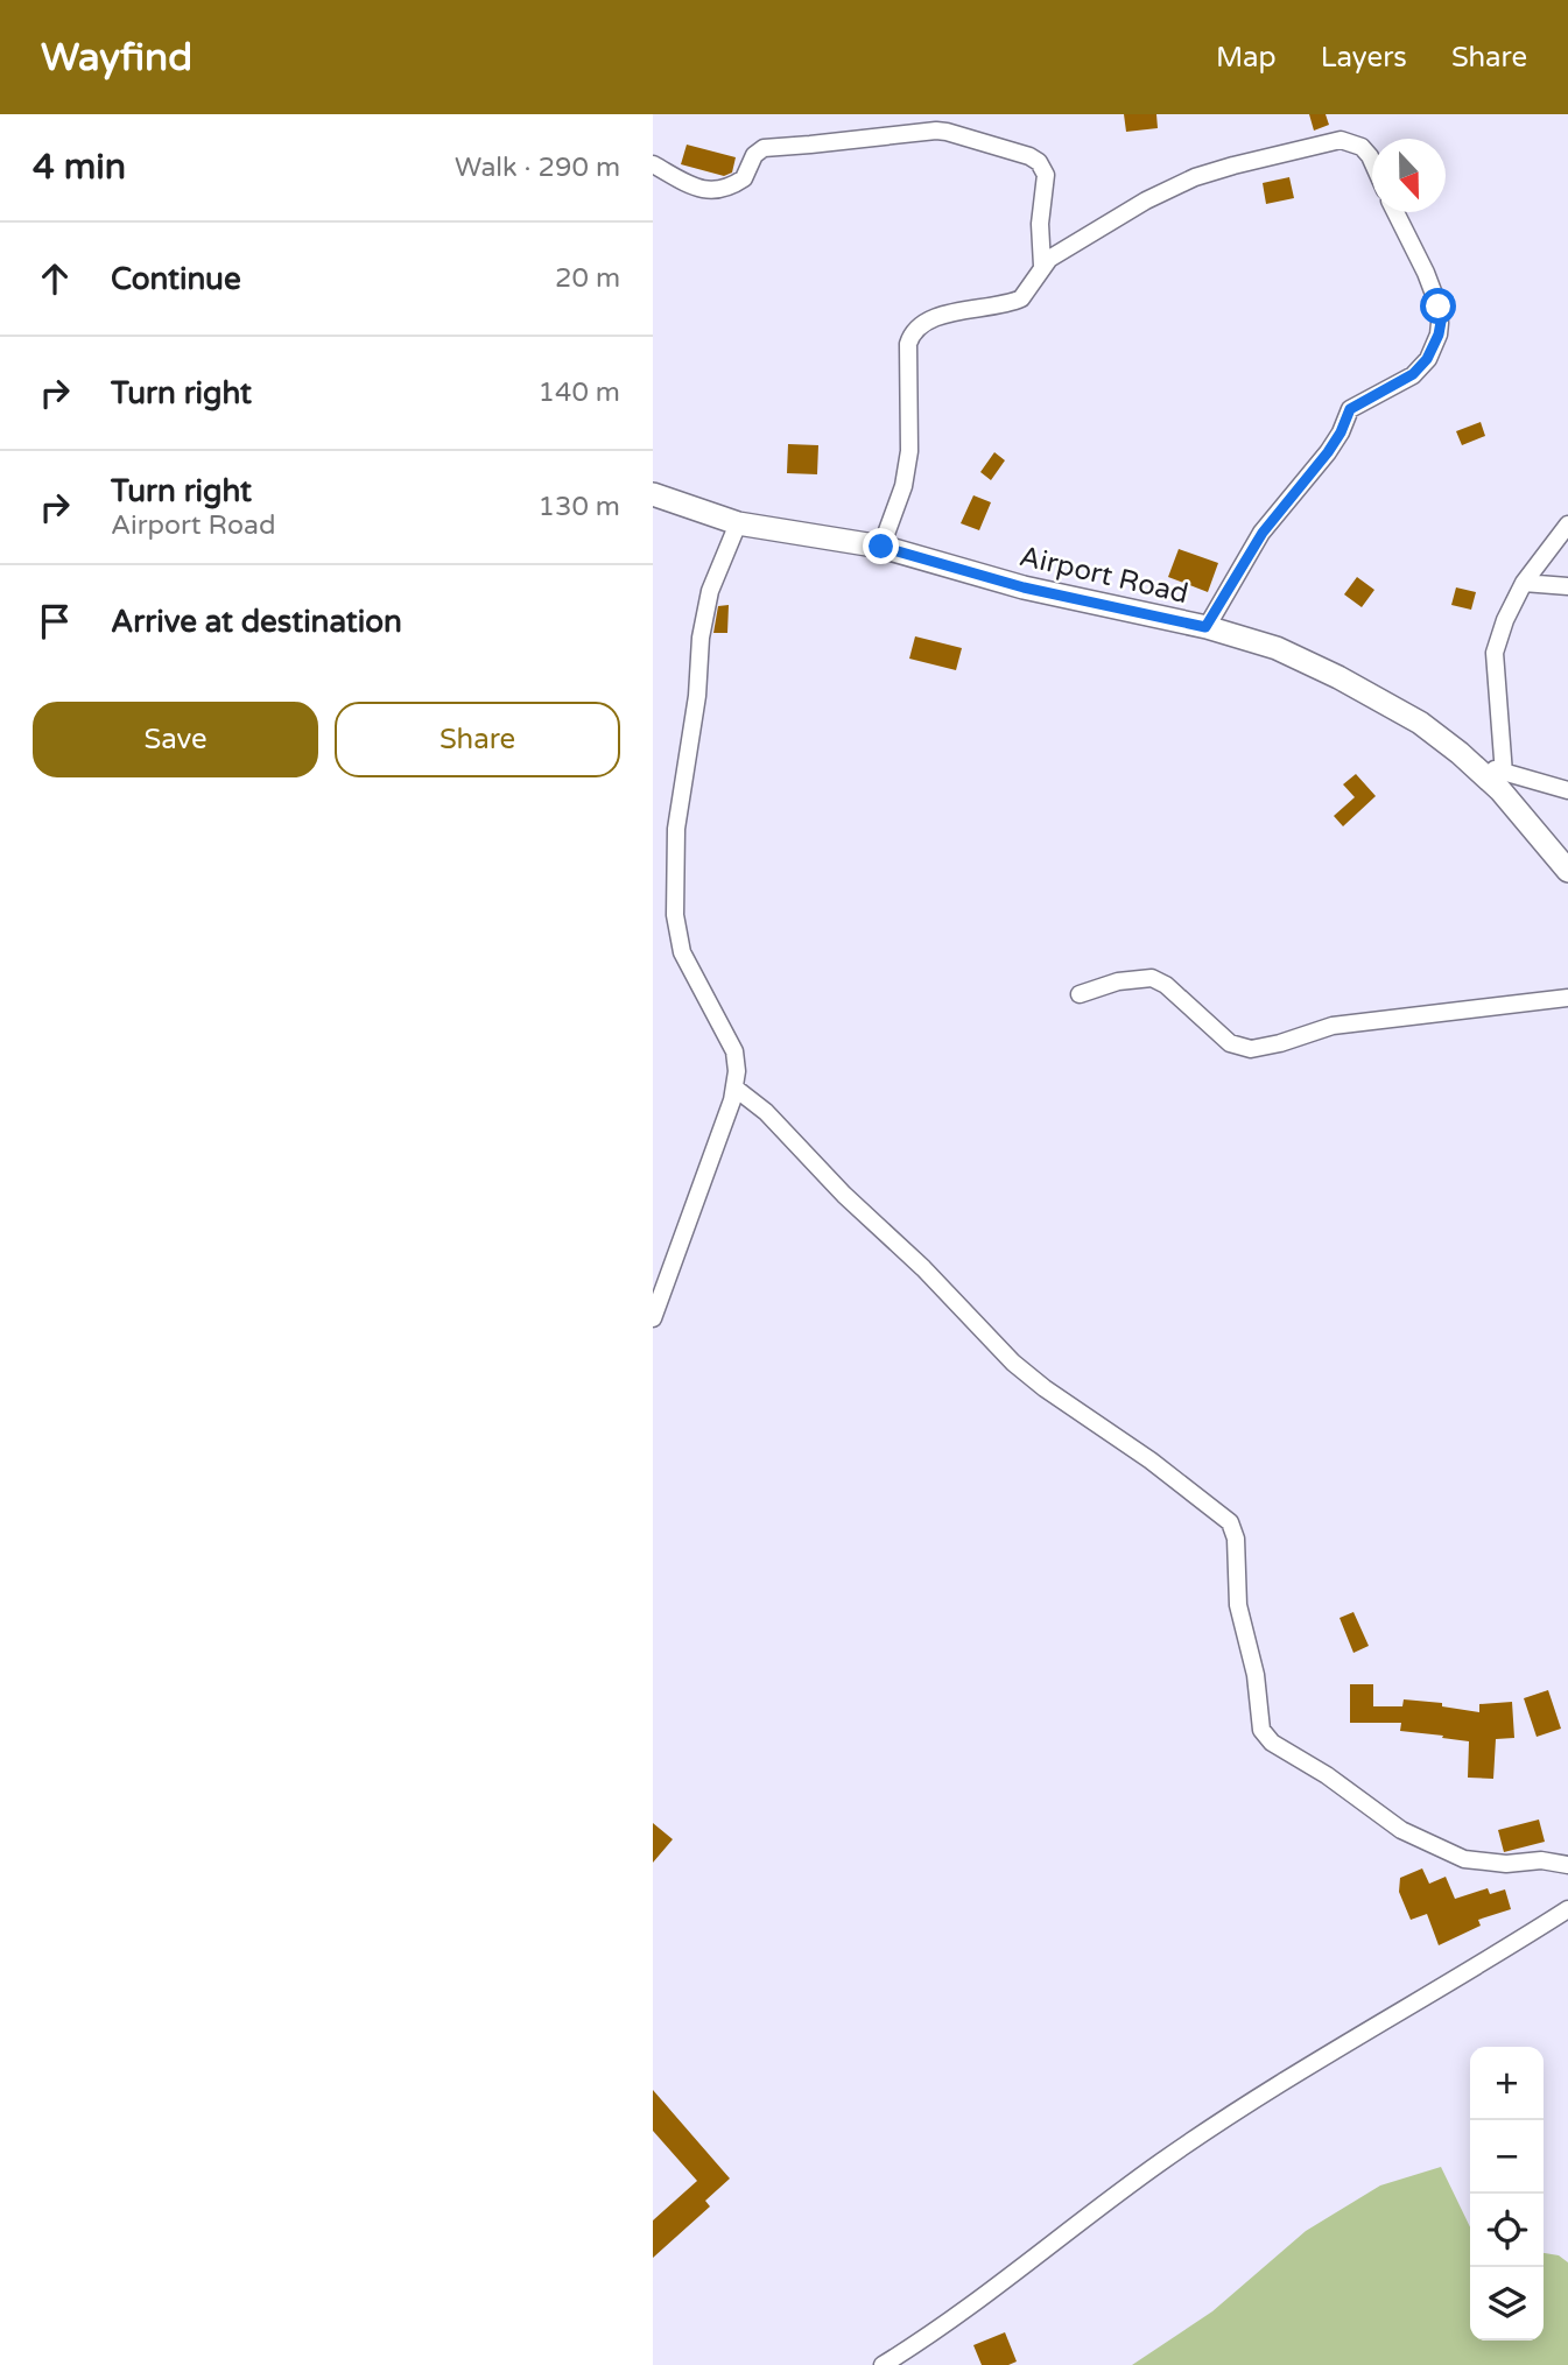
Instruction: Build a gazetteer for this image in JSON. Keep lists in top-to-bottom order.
{
  "streets": {
    "main road": ["Airport Road"]
  },
  "north": "bottom",
  "page": {
    "header": "Wayfind",
    "nav": ["Map", "Layers", "Share"],
    "heading": ["4 min", "Walk · 290 m"],
    "list": [
      ["Continue", "20 m"],
      ["Turn right", "140 m"],
      ["Turn right", "Airport Road", "130 m"],
      "Arrive at destination"
    ],
    "buttons": ["Save", "Share"],
    "map_buttons": ["+", "−"]
  }
}
